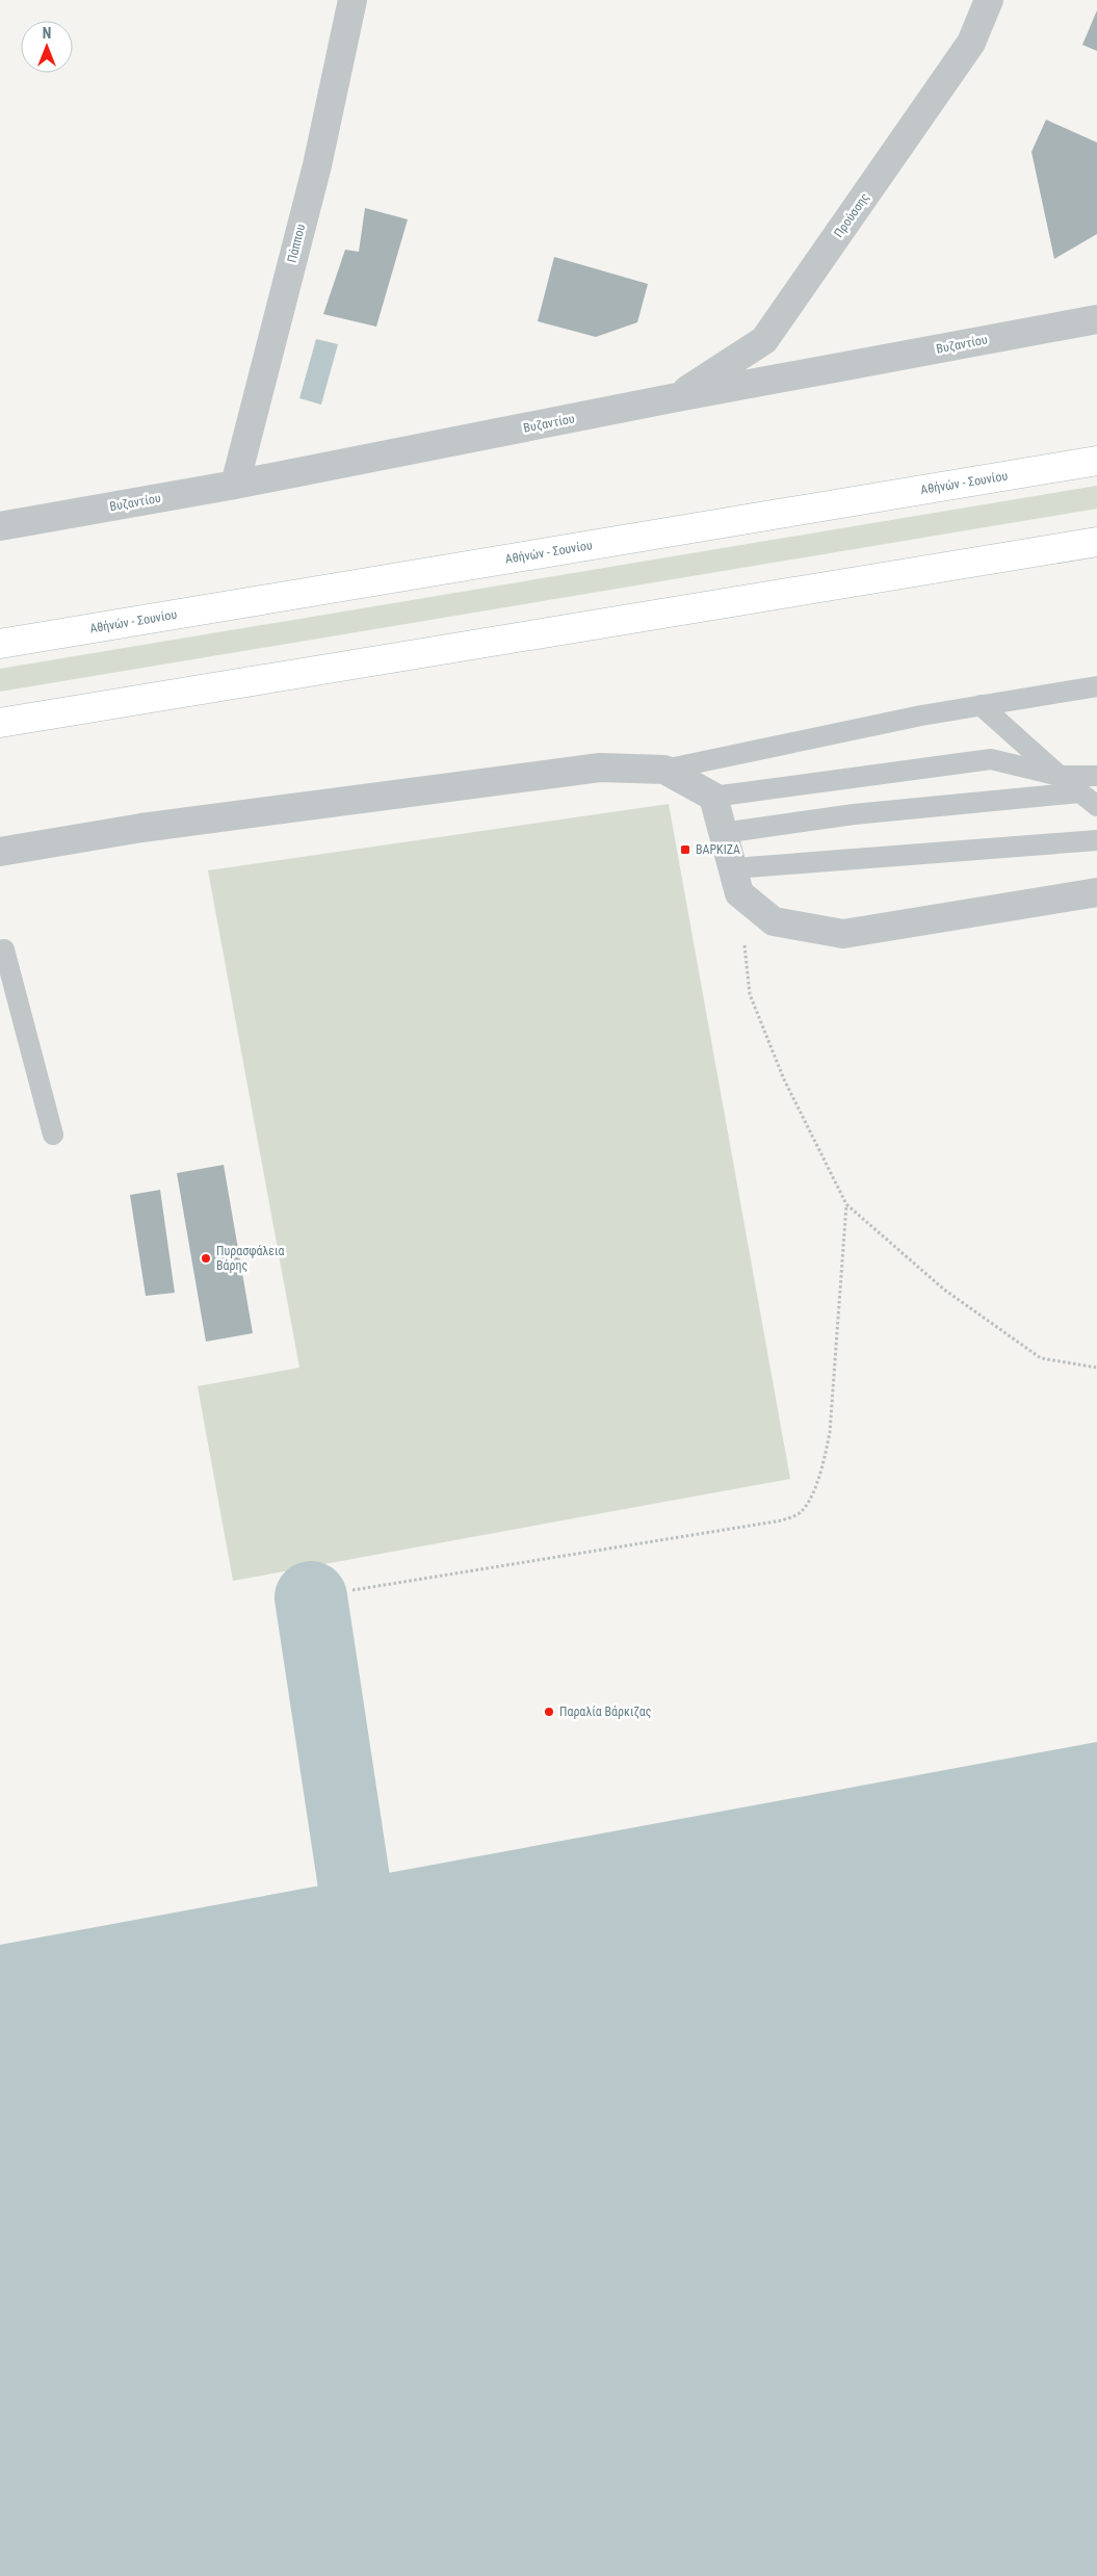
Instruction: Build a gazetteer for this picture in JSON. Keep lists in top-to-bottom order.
{
  "streets": {
    "main road": ["Αθήνών - Σουνίου"],
    "street": ["Προύσσης", "Πάππου", "Βυζαντίου"]
  },
  "crossings": [
    ["Προύσσης", "Βυζαντίου"],
    ["Πάππου", "Βυζαντίου"]
  ],
  "places": {
    "transit": ["ΒΑΡΚΙΖΑ"],
    "other": ["Πυρασφάλεια Βάρης", "Παραλία Βάρκιζας"]
  },
  "north": "top"
}
